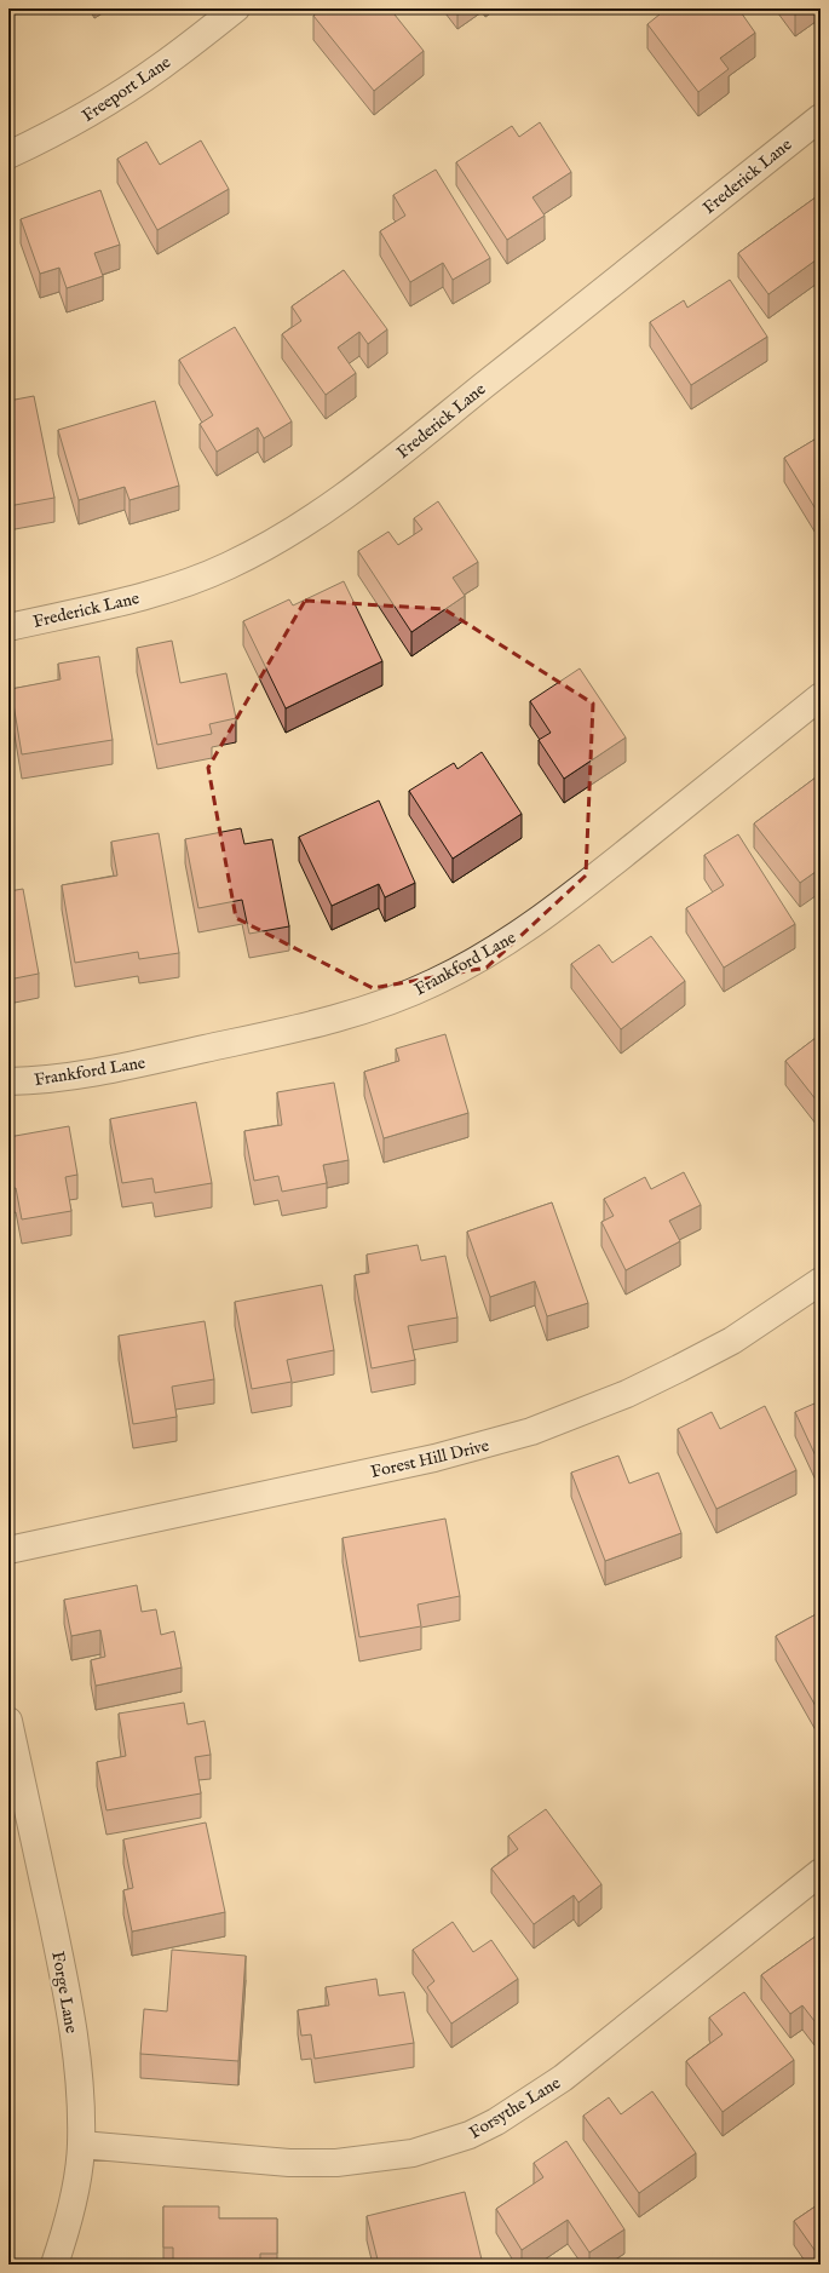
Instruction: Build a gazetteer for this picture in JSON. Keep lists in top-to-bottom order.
{
  "streets": {
    "street": [
      "Freeport Lane",
      "Frederick Lane",
      "Frankford Lane",
      "Forest Hill Drive",
      "Forge Lane",
      "Forsythe Lane"
    ]
  },
  "crossings": [
    ["Forge Lane", "Forsythe Lane"]
  ]
}
